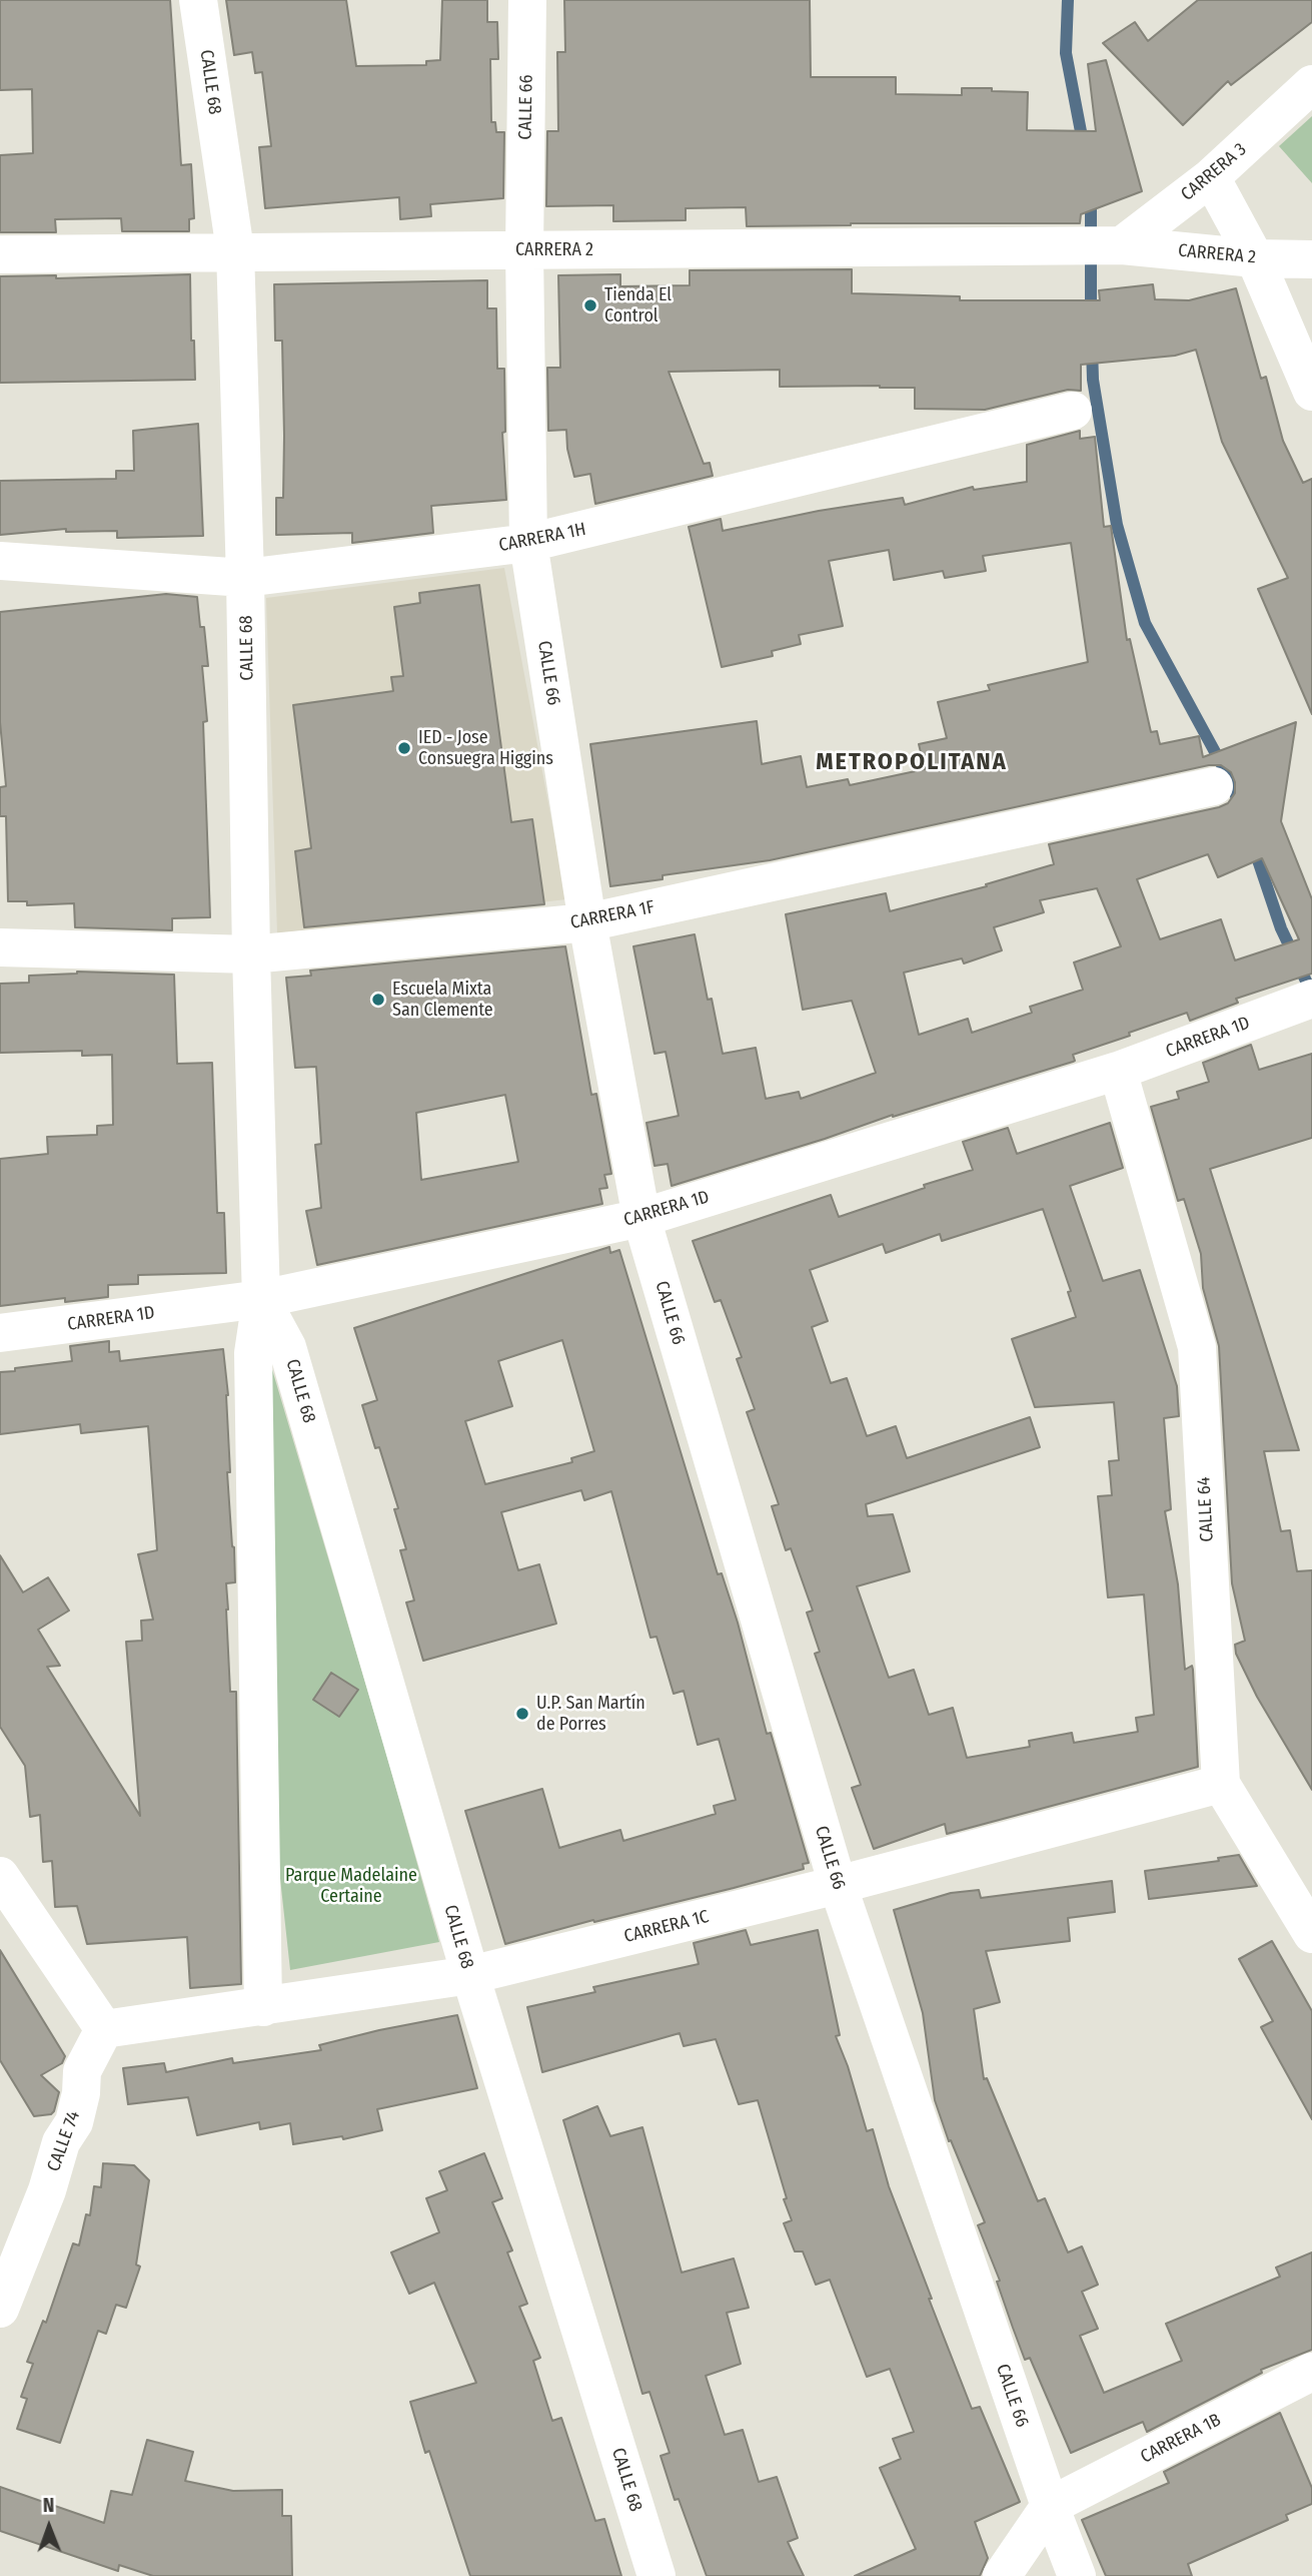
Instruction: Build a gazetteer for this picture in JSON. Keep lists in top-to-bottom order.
{
  "streets": {
    "street": [
      "CALLE 68",
      "CALLE 66",
      "CARRERA 3",
      "CARRERA 2",
      "CARRERA 1H",
      "CARRERA 1F",
      "CARRERA 1D",
      "CALLE 64",
      "CARRERA 1C",
      "CALLE 74",
      "CARRERA 1B"
    ]
  },
  "crossings": [
    ["CALLE 68", "CARRERA 2"],
    ["CALLE 68", "CARRERA 1H"],
    ["CALLE 68", "CARRERA 1F"],
    ["CALLE 68", "CARRERA 1D"],
    ["CALLE 68", "CARRERA 1C"],
    ["CALLE 66", "CARRERA 2"],
    ["CALLE 66", "CARRERA 1H"],
    ["CALLE 66", "CARRERA 1F"],
    ["CALLE 66", "CARRERA 1D"],
    ["CALLE 66", "CARRERA 1C"],
    ["CALLE 66", "CARRERA 1B"],
    ["CARRERA 3", "CARRERA 2"],
    ["CARRERA 1D", "CALLE 64"],
    ["CALLE 64", "CARRERA 1C"],
    ["CARRERA 1C", "CALLE 74"]
  ],
  "districts": ["METROPOLITANA"],
  "parks": ["Parque Madelaine Certaine"],
  "places": [
    "Tienda El Control",
    "IED - Jose Consuegra Higgins",
    "Escuela Mixta San Clemente",
    "U.P. San Martín de Porres"
  ],
  "north": "top"
}
